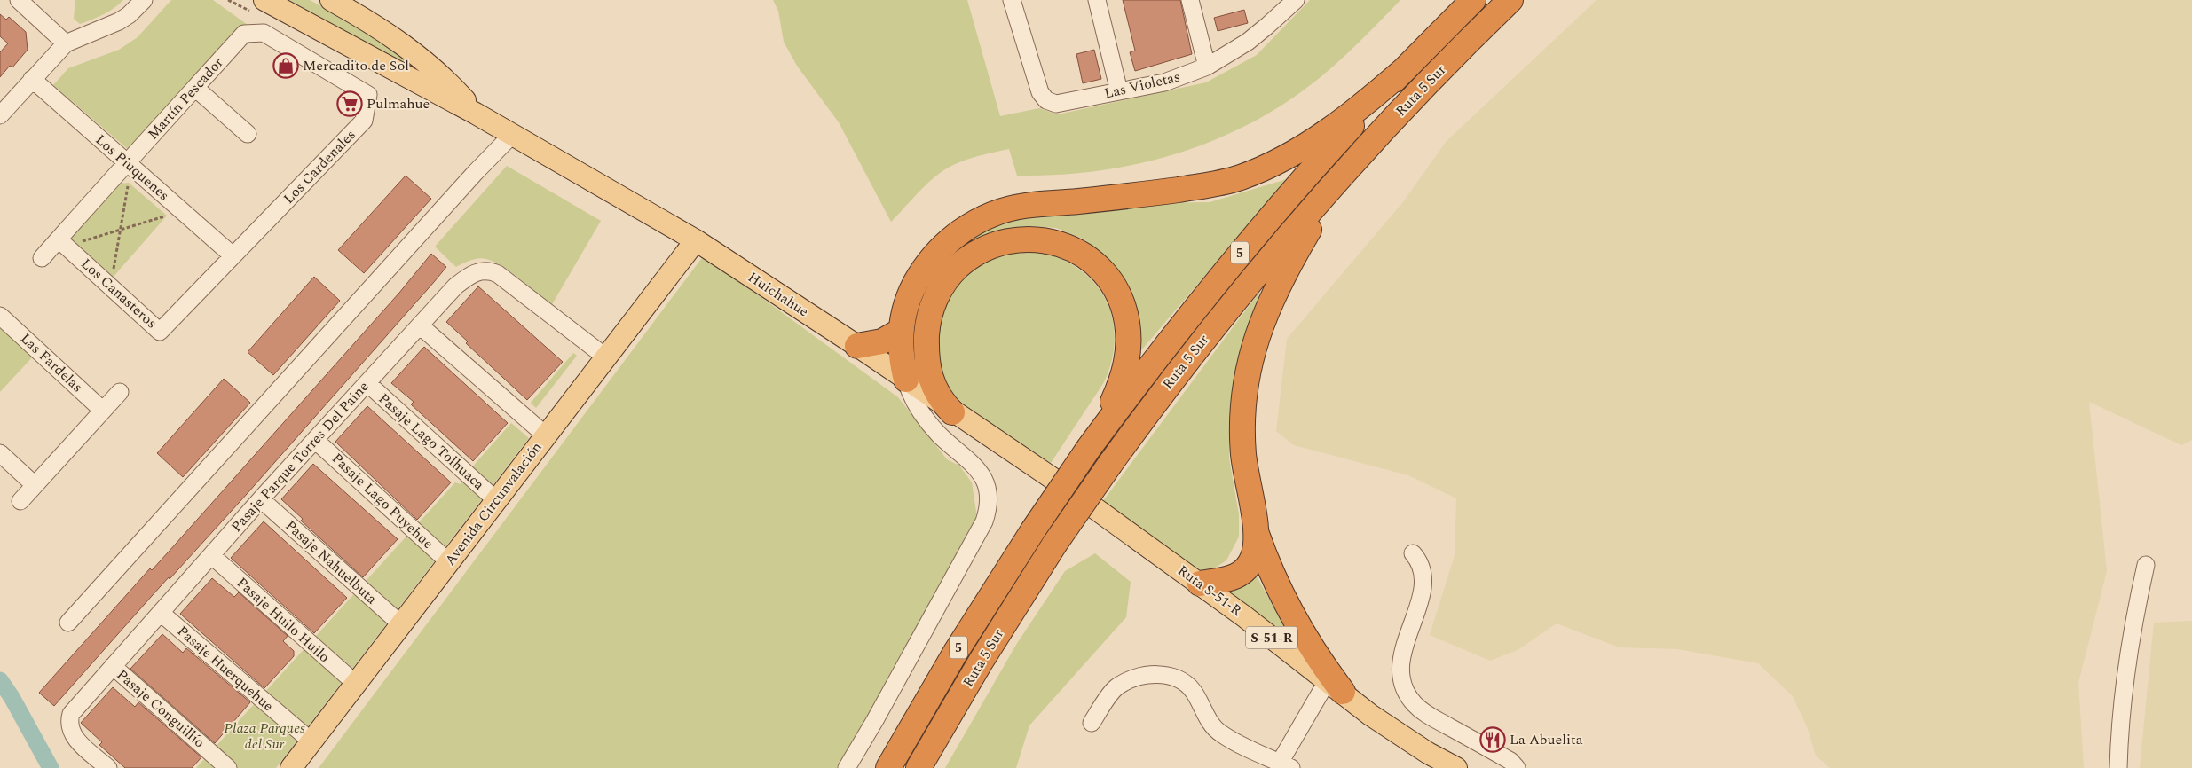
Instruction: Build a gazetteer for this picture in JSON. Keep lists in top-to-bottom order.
{
  "streets": {
    "highway": ["Ruta 5 Sur", "5"],
    "main road": [
      "Huichahue",
      "Avenida Circunvalación",
      "Ruta S-51-R",
      "S-51-R"
    ],
    "street": [
      "Las Violetas",
      "Martín Pescador",
      "Los Cardenales",
      "Los Piuquenes",
      "Los Canasteros",
      "Las Fardelas",
      "Pasaje Lago Tolhuaca",
      "Pasaje Parque Torres Del Paine",
      "Pasaje Lago Puyehue",
      "Pasaje Nahuelbuta",
      "Pasaje Huilo Huilo",
      "Pasaje Huerquehue",
      "Pasaje Conguillío"
    ]
  },
  "crossings": [
    ["Martín Pescador", "Los Cardenales"],
    ["Martín Pescador", "Los Piuquenes"],
    ["Los Cardenales", "Los Piuquenes"],
    ["Los Cardenales", "Los Canasteros"],
    ["Los Piuquenes", "Los Canasteros"],
    ["Huichahue", "Avenida Circunvalación"],
    ["Huichahue", "Ruta S-51-R"],
    ["Pasaje Lago Tolhuaca", "Pasaje Parque Torres Del Paine"],
    ["Pasaje Lago Tolhuaca", "Avenida Circunvalación"],
    ["Pasaje Parque Torres Del Paine", "Pasaje Lago Puyehue"],
    ["Pasaje Parque Torres Del Paine", "Avenida Circunvalación"],
    ["Pasaje Parque Torres Del Paine", "Pasaje Nahuelbuta"],
    ["Pasaje Parque Torres Del Paine", "Pasaje Huilo Huilo"],
    ["Pasaje Parque Torres Del Paine", "Pasaje Huerquehue"],
    ["Pasaje Parque Torres Del Paine", "Pasaje Conguillío"],
    ["Pasaje Lago Puyehue", "Avenida Circunvalación"],
    ["Avenida Circunvalación", "Pasaje Nahuelbuta"],
    ["Avenida Circunvalación", "Pasaje Huilo Huilo"],
    ["Avenida Circunvalación", "Pasaje Huerquehue"]
  ],
  "parks": ["Plaza Parques del Sur"],
  "places": {
    "shop": ["Mercadito de Sol"],
    "supermarket": ["Pulmahue"],
    "restaurant": ["La Abuelita"]
  }
}
